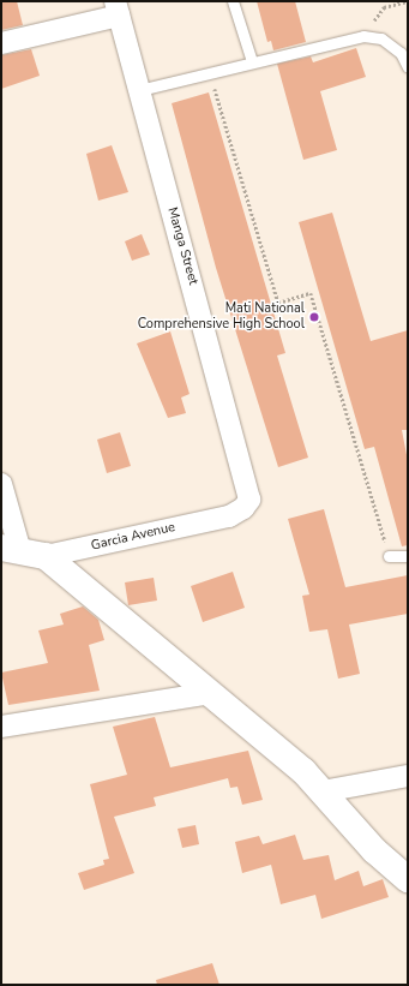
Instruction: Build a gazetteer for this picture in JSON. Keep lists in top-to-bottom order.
{
  "streets": {
    "street": ["Manga Street", "Garcia Avenue"]
  },
  "crossings": [
    ["Manga Street", "Garcia Avenue"]
  ],
  "places": ["Mati National Comprehensive High School"]
}
